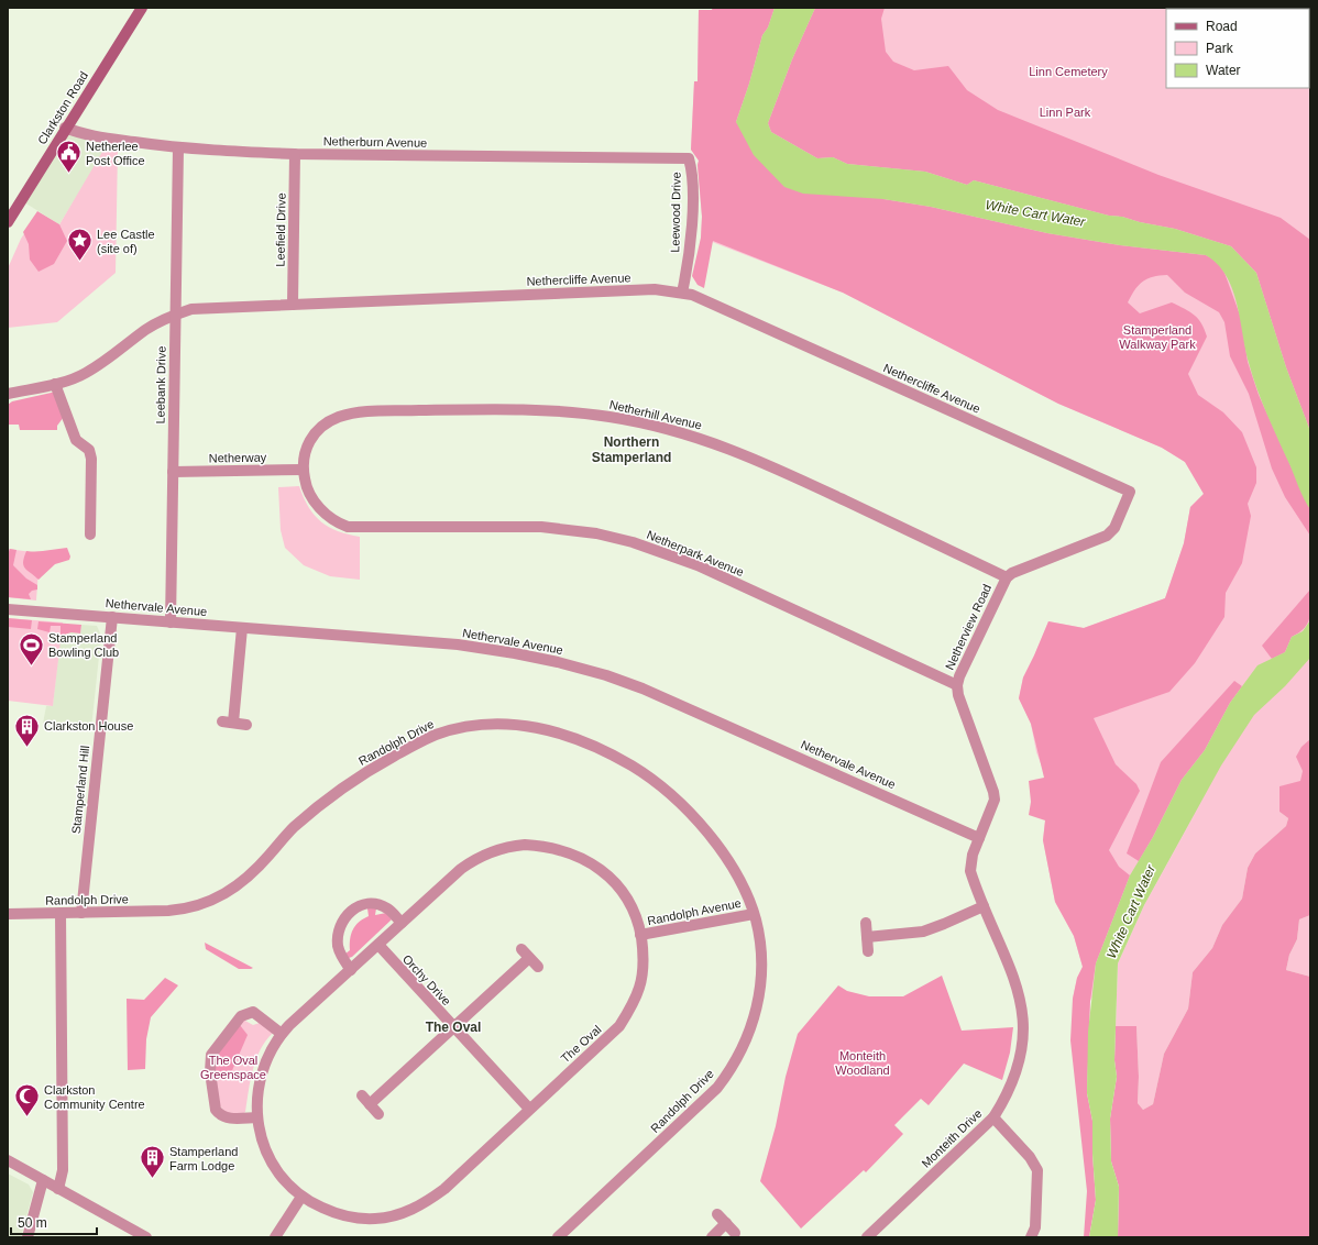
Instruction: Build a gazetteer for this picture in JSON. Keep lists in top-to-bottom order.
{
  "streets": {
    "main road": ["Clarkston Road"],
    "street": [
      "Netherburn Avenue",
      "Leewood Drive",
      "Leefield Drive",
      "Nethercliffe Avenue",
      "Leebank Drive",
      "Netherhill Avenue",
      "Netherway",
      "Netherpark Avenue",
      "Nethervale Avenue",
      "Netherview Road",
      "Randolph Drive",
      "Stamperland Hill",
      "Randolph Avenue",
      "Orchy Drive",
      "The Oval",
      "Monteith Drive"
    ]
  },
  "crossings": [
    ["Clarkston Road", "Netherburn Avenue"],
    ["Netherburn Avenue", "Leewood Drive"],
    ["Netherburn Avenue", "Leefield Drive"],
    ["Netherburn Avenue", "Leebank Drive"],
    ["Leewood Drive", "Nethercliffe Avenue"],
    ["Leefield Drive", "Nethercliffe Avenue"],
    ["Nethercliffe Avenue", "Leebank Drive"],
    ["Nethercliffe Avenue", "Netherview Road"],
    ["Leebank Drive", "Netherway"],
    ["Leebank Drive", "Nethervale Avenue"],
    ["Netherhill Avenue", "Netherway"],
    ["Netherhill Avenue", "Netherpark Avenue"],
    ["Netherhill Avenue", "Netherview Road"],
    ["Netherway", "Netherpark Avenue"],
    ["Netherpark Avenue", "Netherview Road"],
    ["Nethervale Avenue", "Netherview Road"],
    ["Nethervale Avenue", "Stamperland Hill"],
    ["Nethervale Avenue", "Monteith Drive"],
    ["Netherview Road", "Monteith Drive"],
    ["Randolph Drive", "Stamperland Hill"],
    ["Randolph Drive", "Randolph Avenue"],
    ["Randolph Avenue", "The Oval"],
    ["Orchy Drive", "The Oval"]
  ],
  "districts": ["Northern Stamperland", "The Oval"],
  "water": ["White Cart Water"],
  "parks": [
    "Linn Cemetery",
    "Linn Park",
    "Stamperland Walkway Park",
    "Monteith Woodland",
    "The Oval Greenspace"
  ],
  "places": {
    "public building": ["Netherlee Post Office"],
    "place": ["Lee Castle (site of)"],
    "sports": ["Stamperland Bowling Club"],
    "building": ["Clarkston House", "Stamperland Farm Lodge"],
    "mosque": ["Clarkston Community Centre"]
  },
  "legend": ["Road", "Park", "Water"],
  "scale_bar": "50 m"
}
